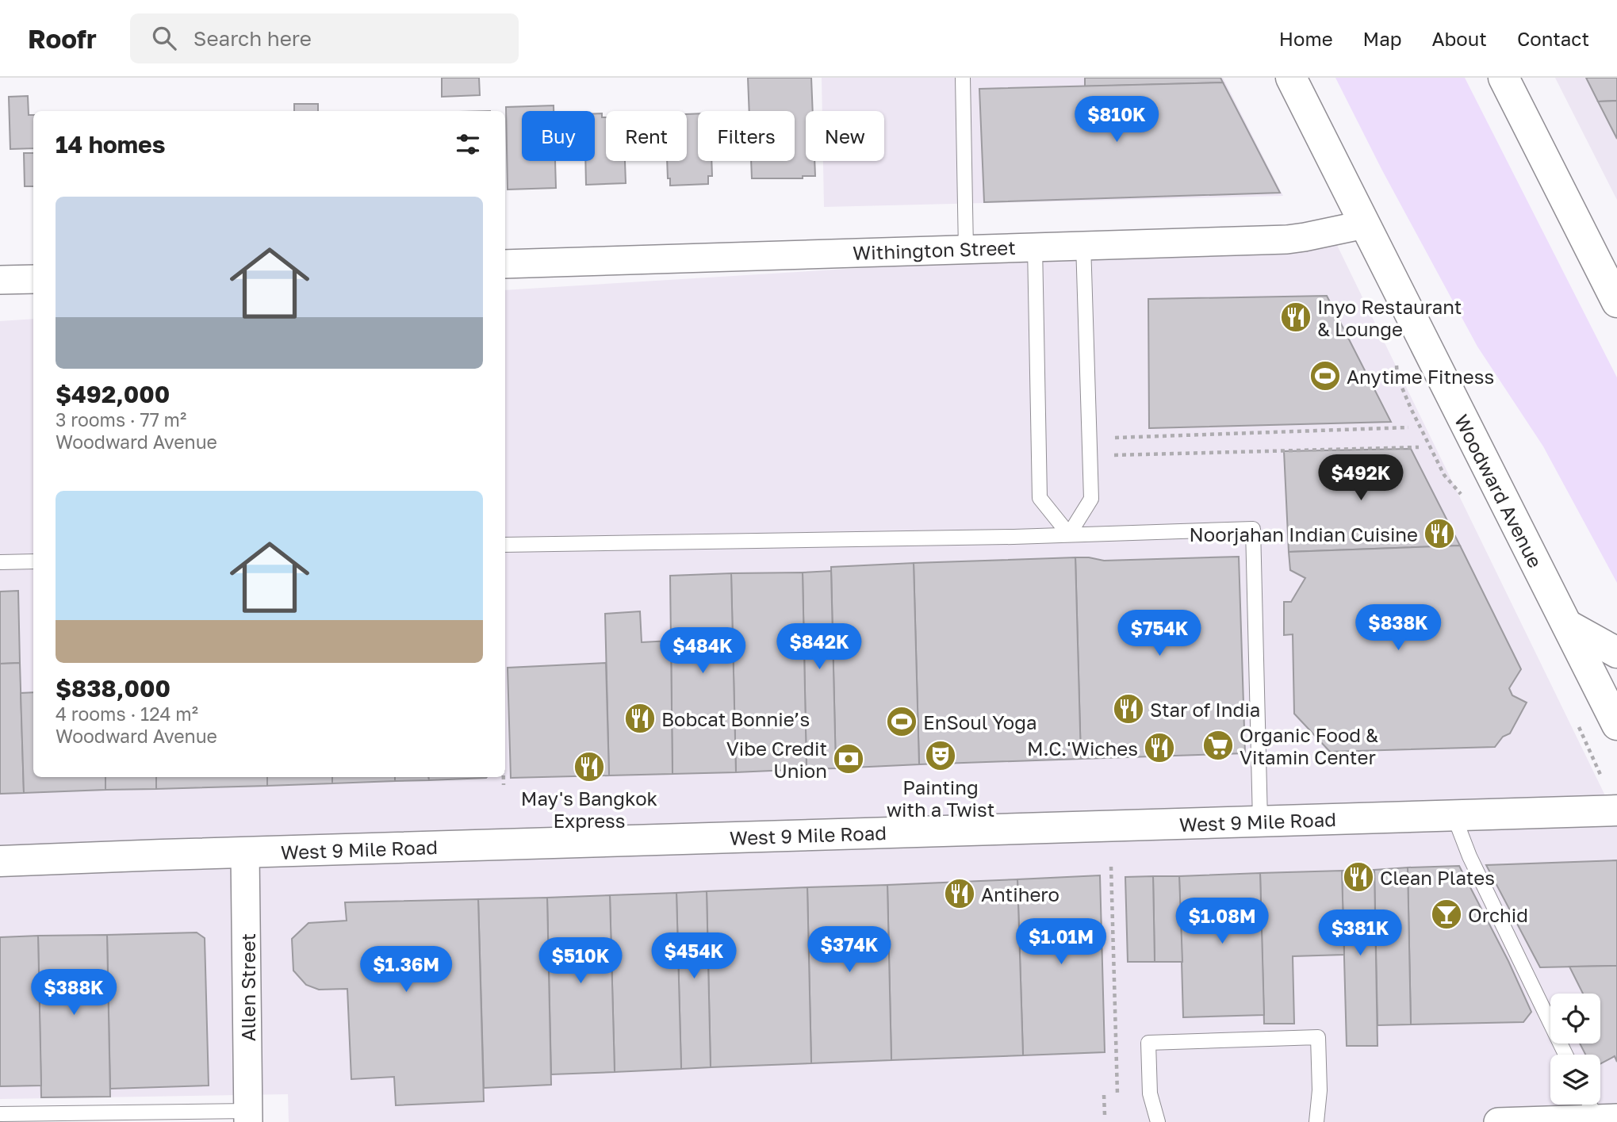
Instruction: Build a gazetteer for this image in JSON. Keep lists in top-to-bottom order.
{
  "streets": {
    "main road": ["Woodward Avenue", "West 9 Mile Road"],
    "street": ["Withington Street", "Allen Street"]
  },
  "crossings": [
    ["Withington Street", "Woodward Avenue"],
    ["West 9 Mile Road", "Allen Street"]
  ],
  "places": {
    "restaurant": [
      "Inyo Restaurant & Lounge",
      "Noorjahan Indian Cuisine",
      "Star of India",
      "Bobcat Bonnie’s",
      "M.C.'Wiches",
      "May's Bangkok Express",
      "Clean Plates",
      "Antihero"
    ],
    "sports": ["Anytime Fitness", "EnSoul Yoga"],
    "supermarket": ["Organic Food & Vitamin Center"],
    "theatre": ["Painting with a Twist"],
    "bank": ["Vibe Credit Union"],
    "bar": ["Orchid"]
  },
  "page": {
    "header": "Roofr",
    "search": "Search here",
    "nav": [
      "Home",
      "Map",
      "About",
      "Contact"
    ],
    "price": [
      "$810K",
      "$492K",
      "$838K",
      "$754K",
      "$842K",
      "$484K",
      "$1.08M",
      "$381K",
      "$1.01M",
      "$374K",
      "$454K",
      "$510K",
      "$1.36M",
      "$388K"
    ],
    "chip": [
      "Buy",
      "Rent",
      "Filters",
      "New"
    ],
    "heading": "14 homes",
    "list": [
      {
        "name": "$492,000",
        "note": "3 rooms · 77 m² · Woodward Avenue"
      },
      {
        "name": "$838,000",
        "note": "4 rooms · 124 m² · Woodward Avenue"
      }
    ]
  }
}
